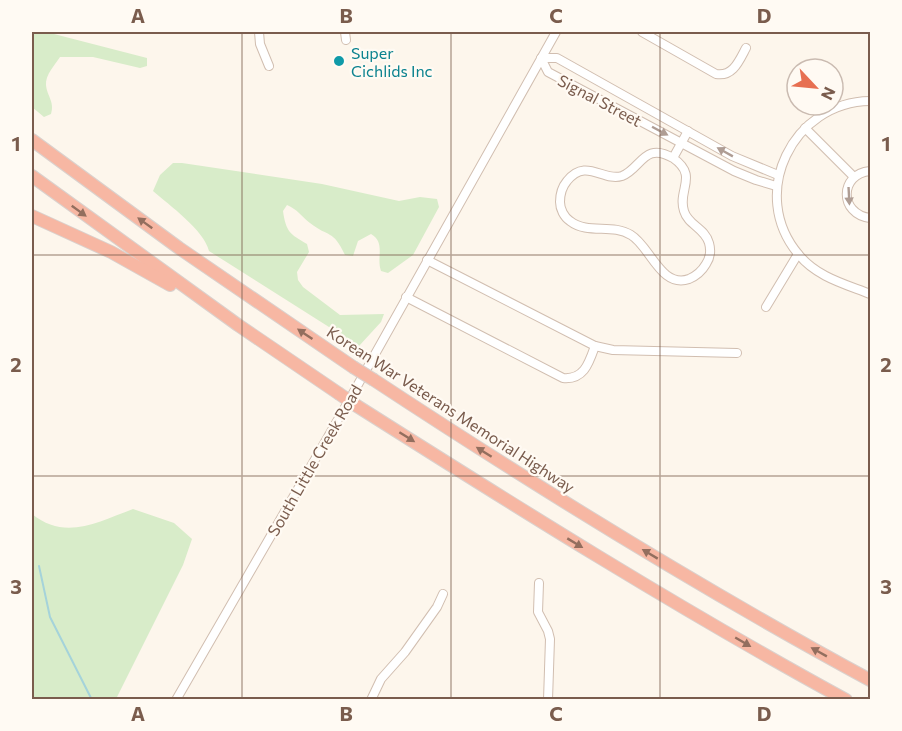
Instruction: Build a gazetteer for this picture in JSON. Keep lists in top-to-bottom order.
{
  "streets": {
    "highway": ["Korean War Veterans Memorial Highway"],
    "street": ["Signal Street", "South Little Creek Road"]
  },
  "crossings": [
    ["Signal Street", "South Little Creek Road"]
  ],
  "places": ["Super Cichlids Inc"],
  "north": "bottom right",
  "grid": {
    "columns": [
      "A",
      "B",
      "C",
      "D"
    ],
    "rows": ["1", "2", "3"]
  }
}
